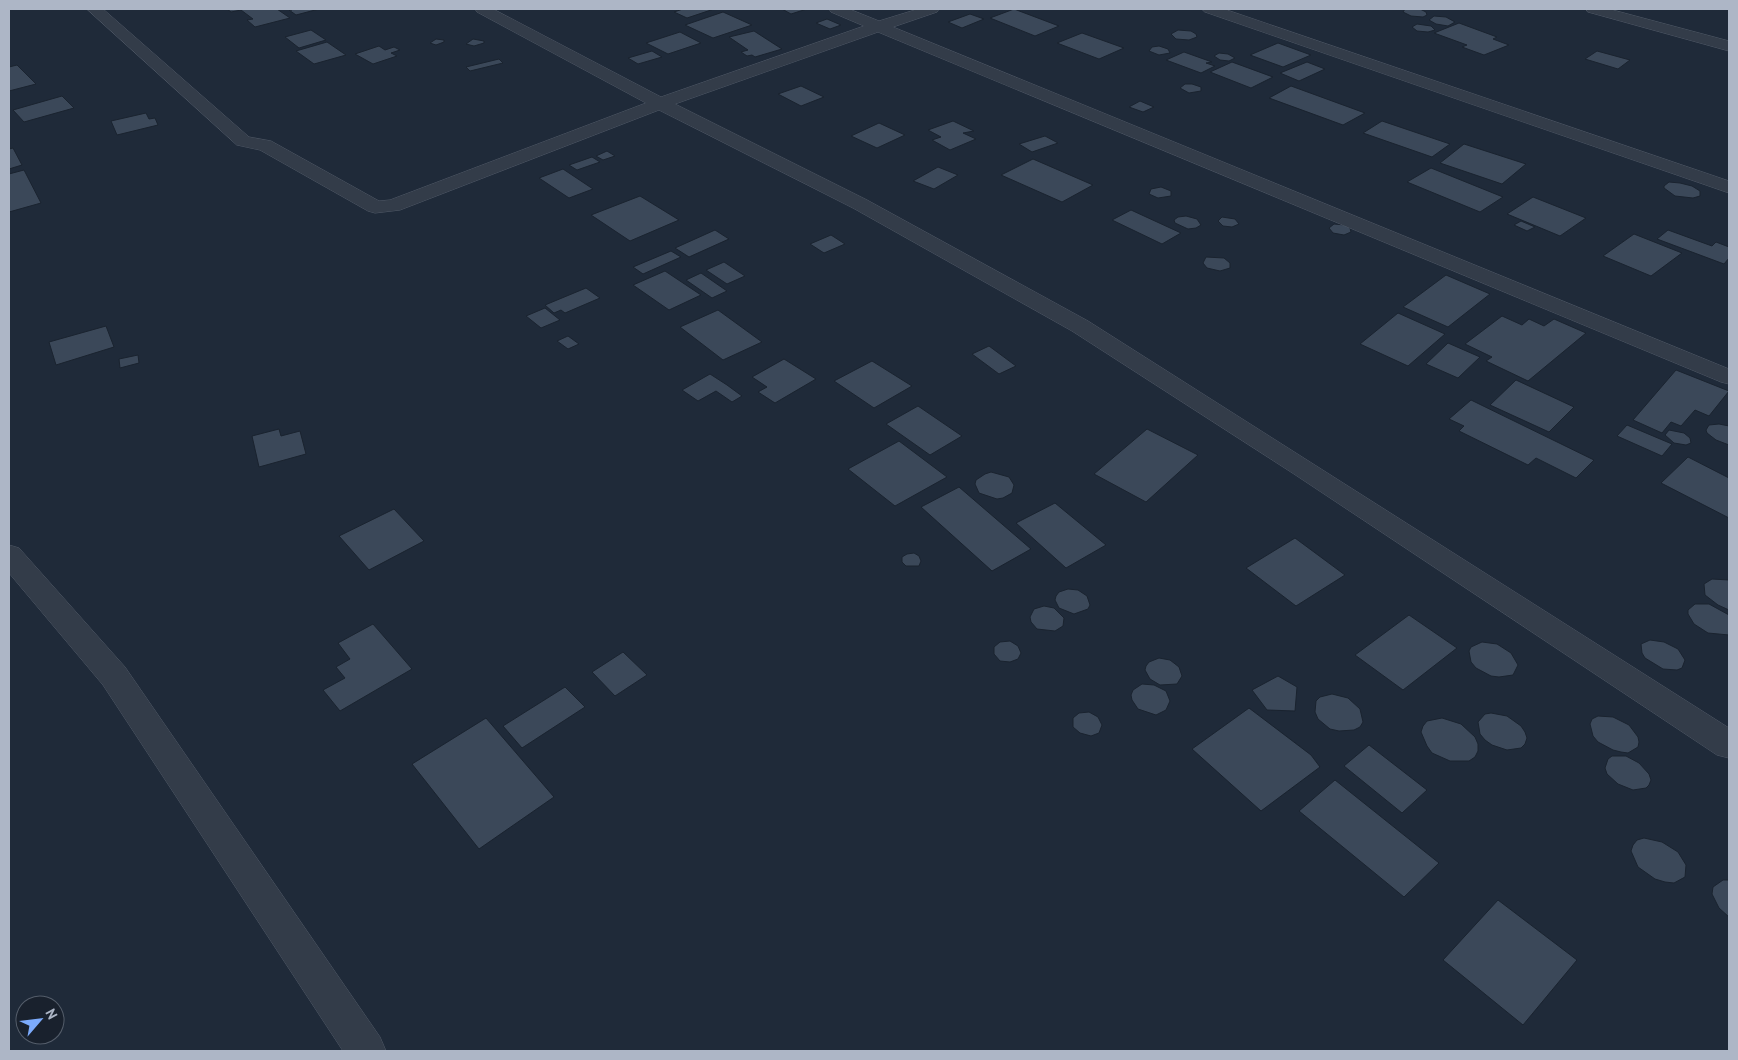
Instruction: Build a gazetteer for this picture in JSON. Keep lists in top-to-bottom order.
{
  "north": "top right"
}
